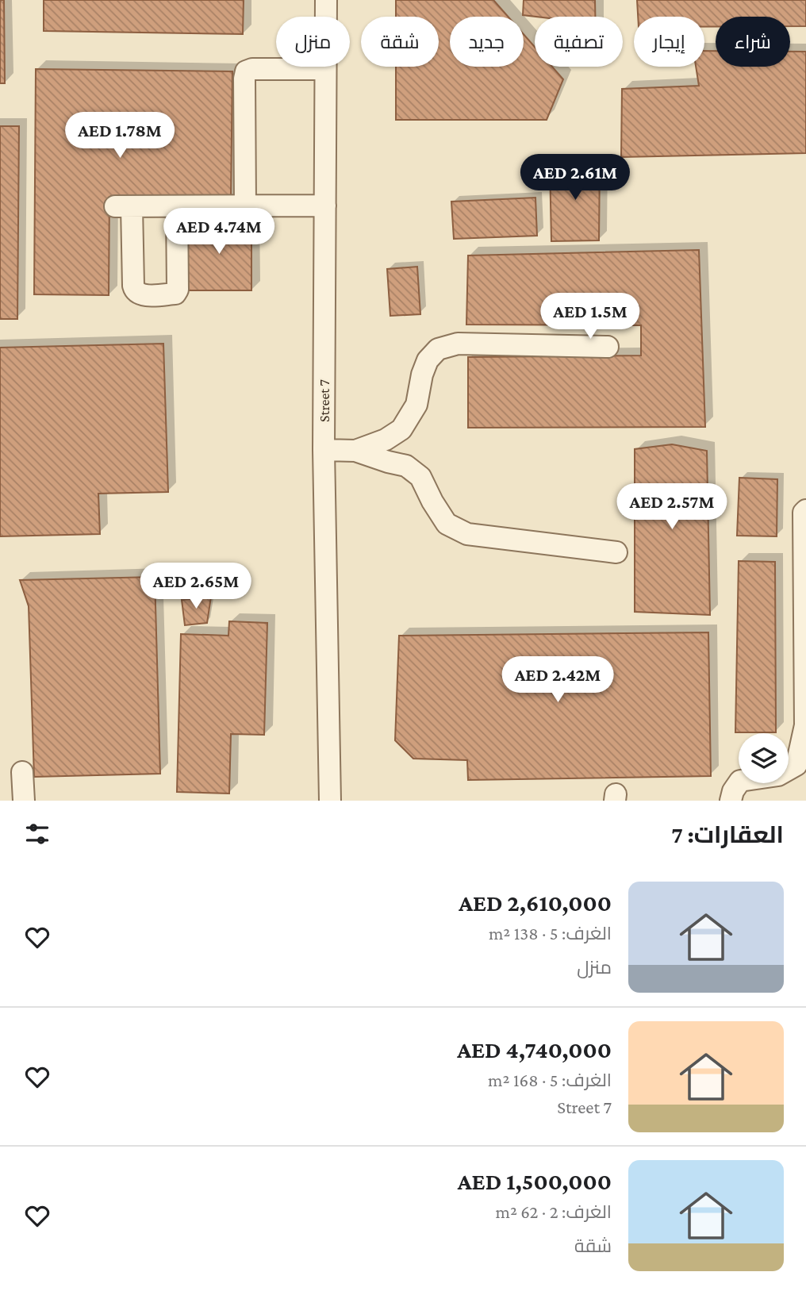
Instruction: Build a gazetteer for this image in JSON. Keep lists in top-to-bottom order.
{
  "streets": {
    "street": ["Street 7"]
  },
  "page": {
    "chip": [
      "شراء",
      "إيجار",
      "تصفية",
      "جديد",
      "شقة",
      "منزل"
    ],
    "price": [
      "AED 1.78M",
      "AED 2.61M",
      "AED 4.74M",
      "AED 1.5M",
      "AED 2.57M",
      "AED 2.65M",
      "AED 2.42M"
    ],
    "heading": "العقارات: 7",
    "list": [
      {
        "name": "AED 2,610,000",
        "note": "الغرف: 5 · 138 m² · منزل"
      },
      {
        "name": "AED 4,740,000",
        "note": "الغرف: 5 · 168 m² · Street 7"
      },
      {
        "name": "AED 1,500,000",
        "note": "الغرف: 2 · 62 m² · شقة"
      }
    ]
  }
}
